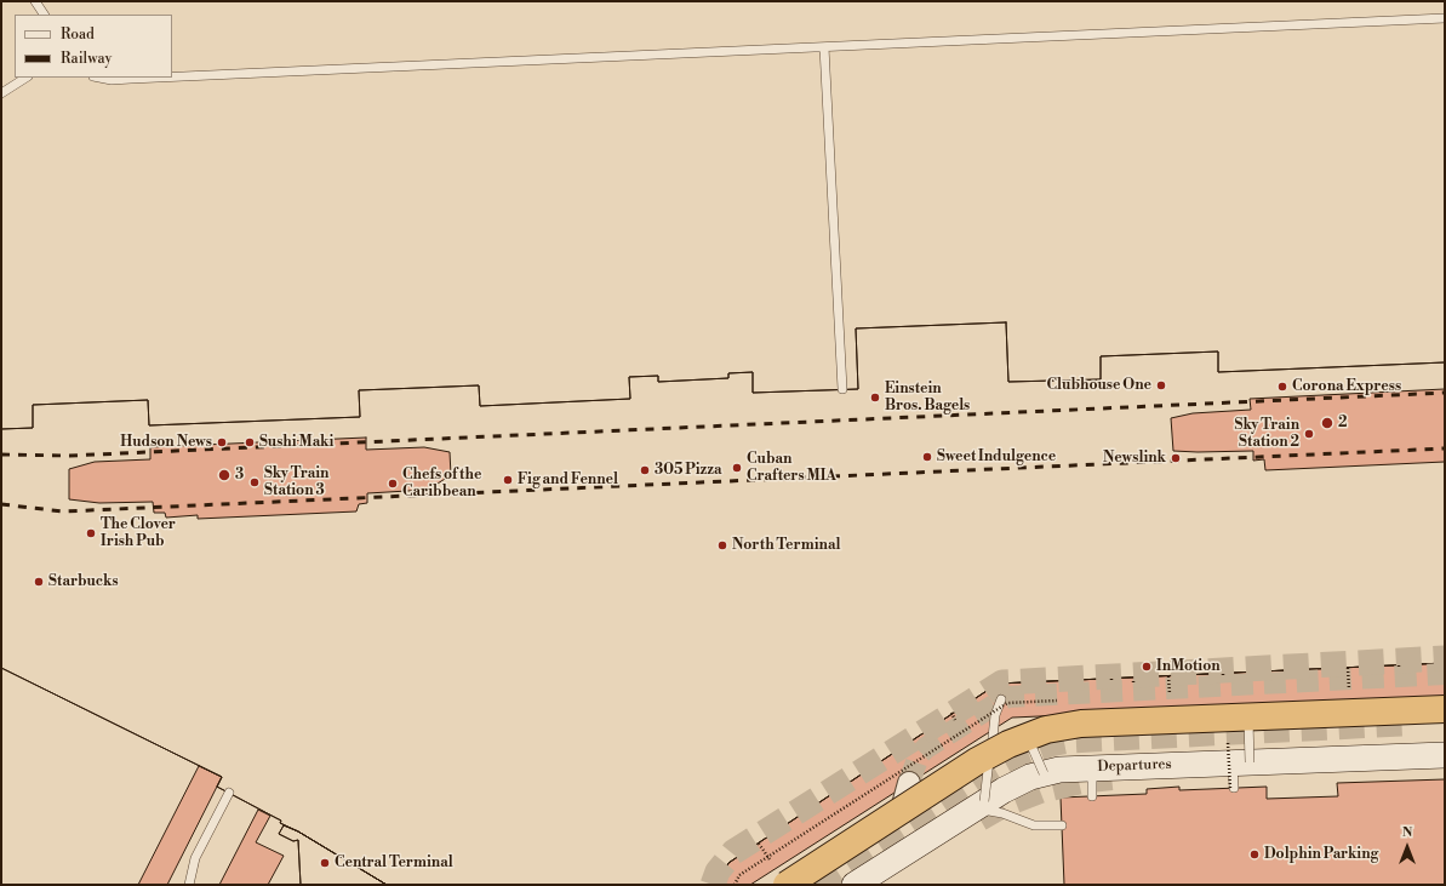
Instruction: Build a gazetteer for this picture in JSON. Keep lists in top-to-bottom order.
{
  "streets": {
    "main road": ["Departures"]
  },
  "places": [
    "Clubhouse One",
    "Corona Express",
    "Einstein Bros. Bagels",
    "2",
    "Sky Train Station 2",
    "Hudson News",
    "Sushi Maki",
    "Sweet Indulgence",
    "Newslink",
    "Cuban Crafters MIA",
    "305 Pizza",
    "3",
    "Fig and Fennel",
    "Sky Train Station 3",
    "Chefs of the Caribbean",
    "The Clover Irish Pub",
    "North Terminal",
    "Starbucks",
    "InMotion",
    "Dolphin Parking",
    "Central Terminal"
  ],
  "legend": ["Road", "Railway"],
  "north": "top"
}
